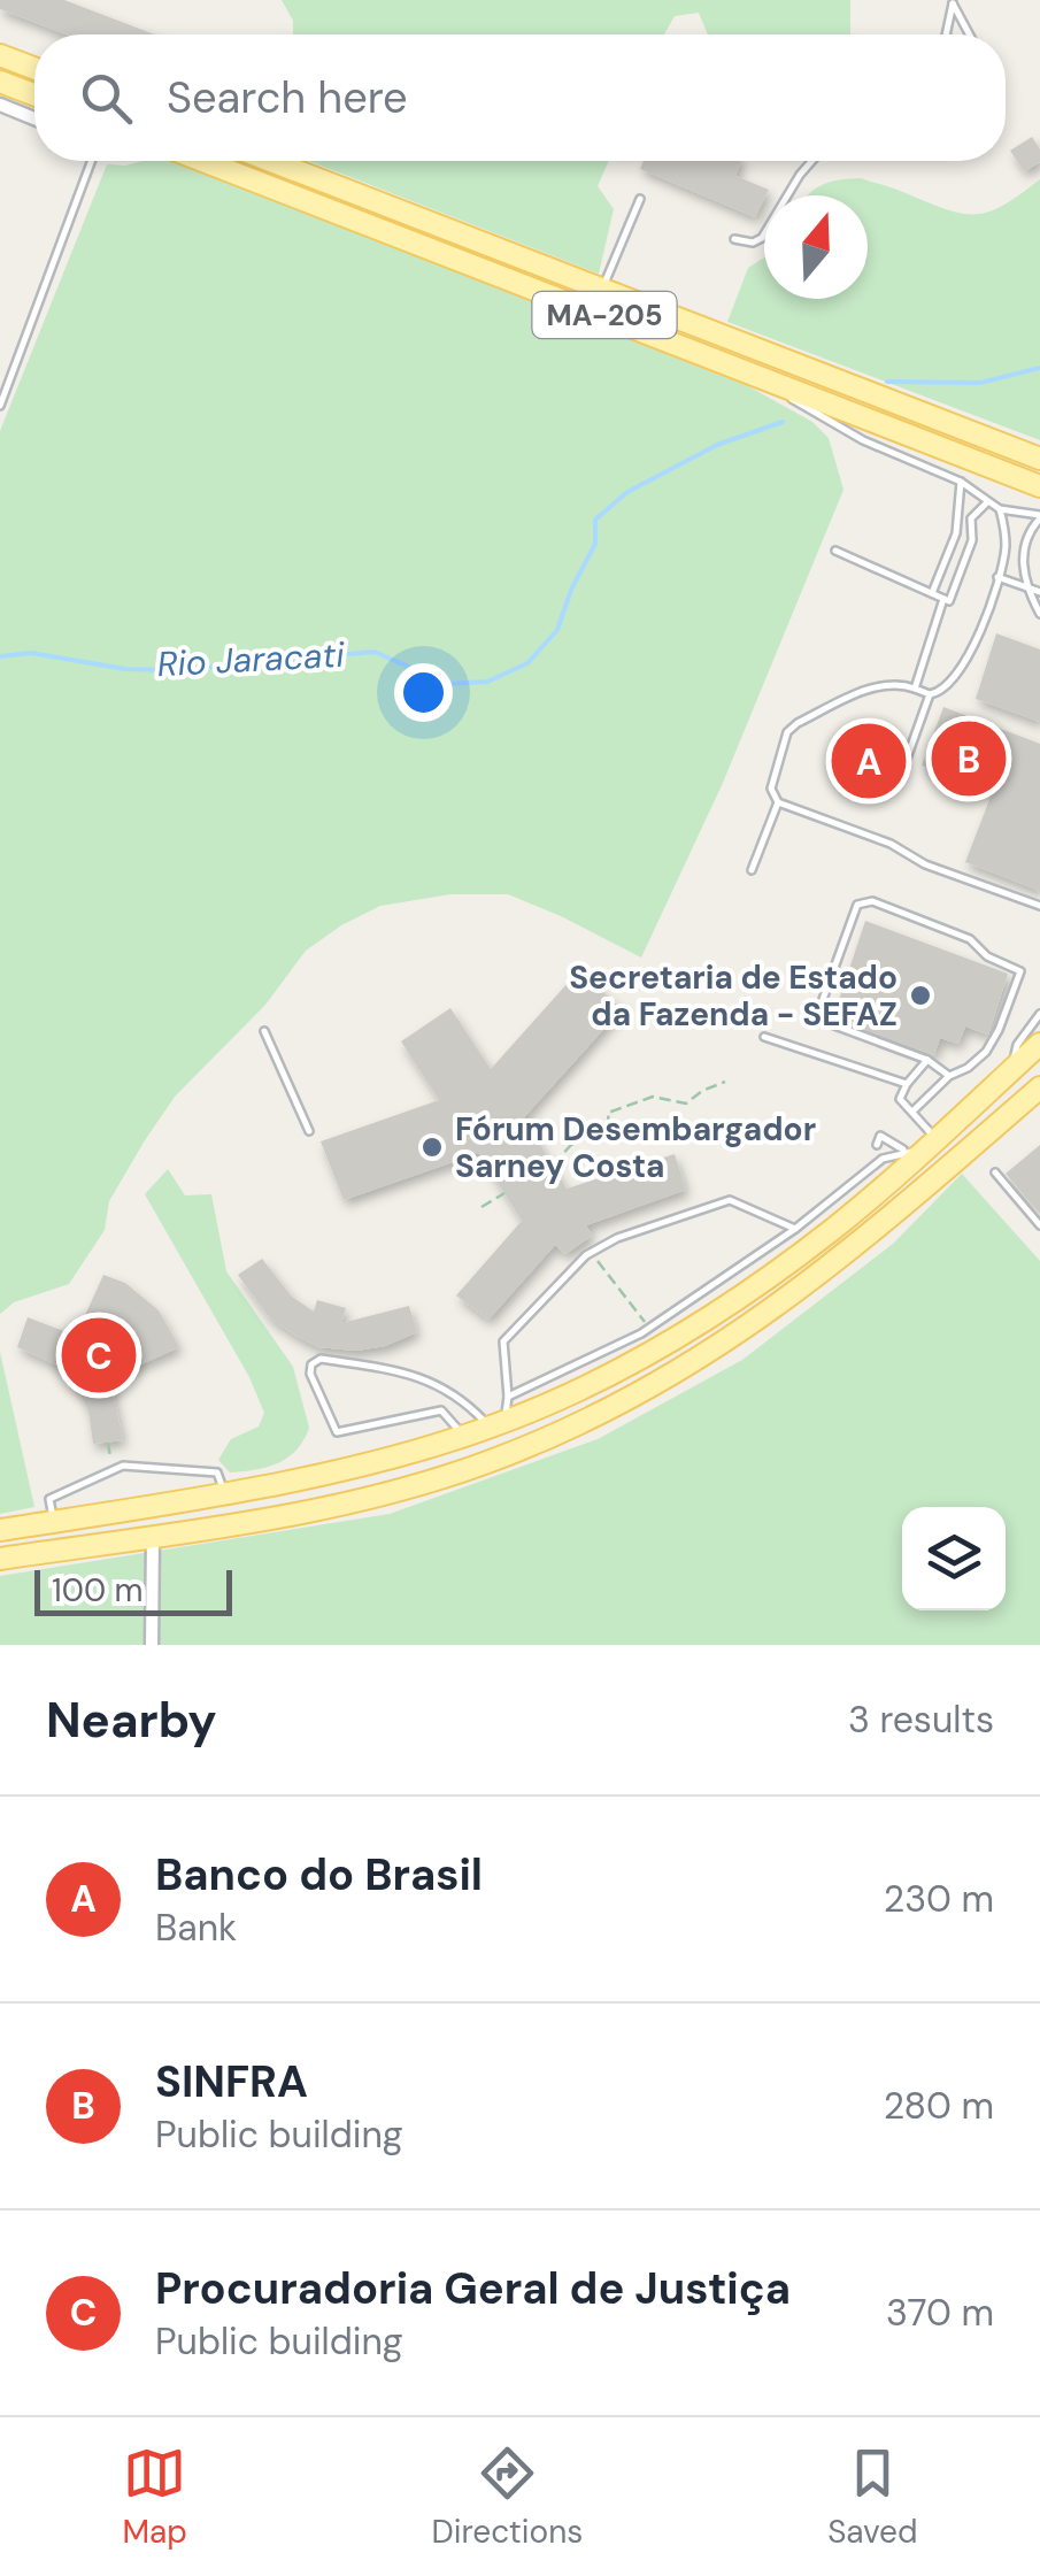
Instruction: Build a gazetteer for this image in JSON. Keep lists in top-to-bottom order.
{
  "streets": {
    "main road": ["MA-205"]
  },
  "water": ["Rio Jaracati"],
  "places": ["Secretaria de Estado da Fazenda - SEFAZ", "Fórum Desembargador Sarney Costa"],
  "scale_bar": "100 m",
  "north": "top",
  "page": {
    "search": "Search here",
    "pins": ["B", "A", "C"],
    "scale": "100 m",
    "heading": ["Nearby", "3 results"],
    "list": [
      {
        "mark": "A",
        "name": "Banco do Brasil",
        "note": "Bank",
        "value": "230 m"
      },
      {
        "mark": "B",
        "name": "SINFRA",
        "note": "Public building",
        "value": "280 m"
      },
      {
        "mark": "C",
        "name": "Procuradoria Geral de Justiça",
        "note": "Public building",
        "value": "370 m"
      }
    ],
    "nav": ["Map", "Directions", "Saved"]
  }
}
